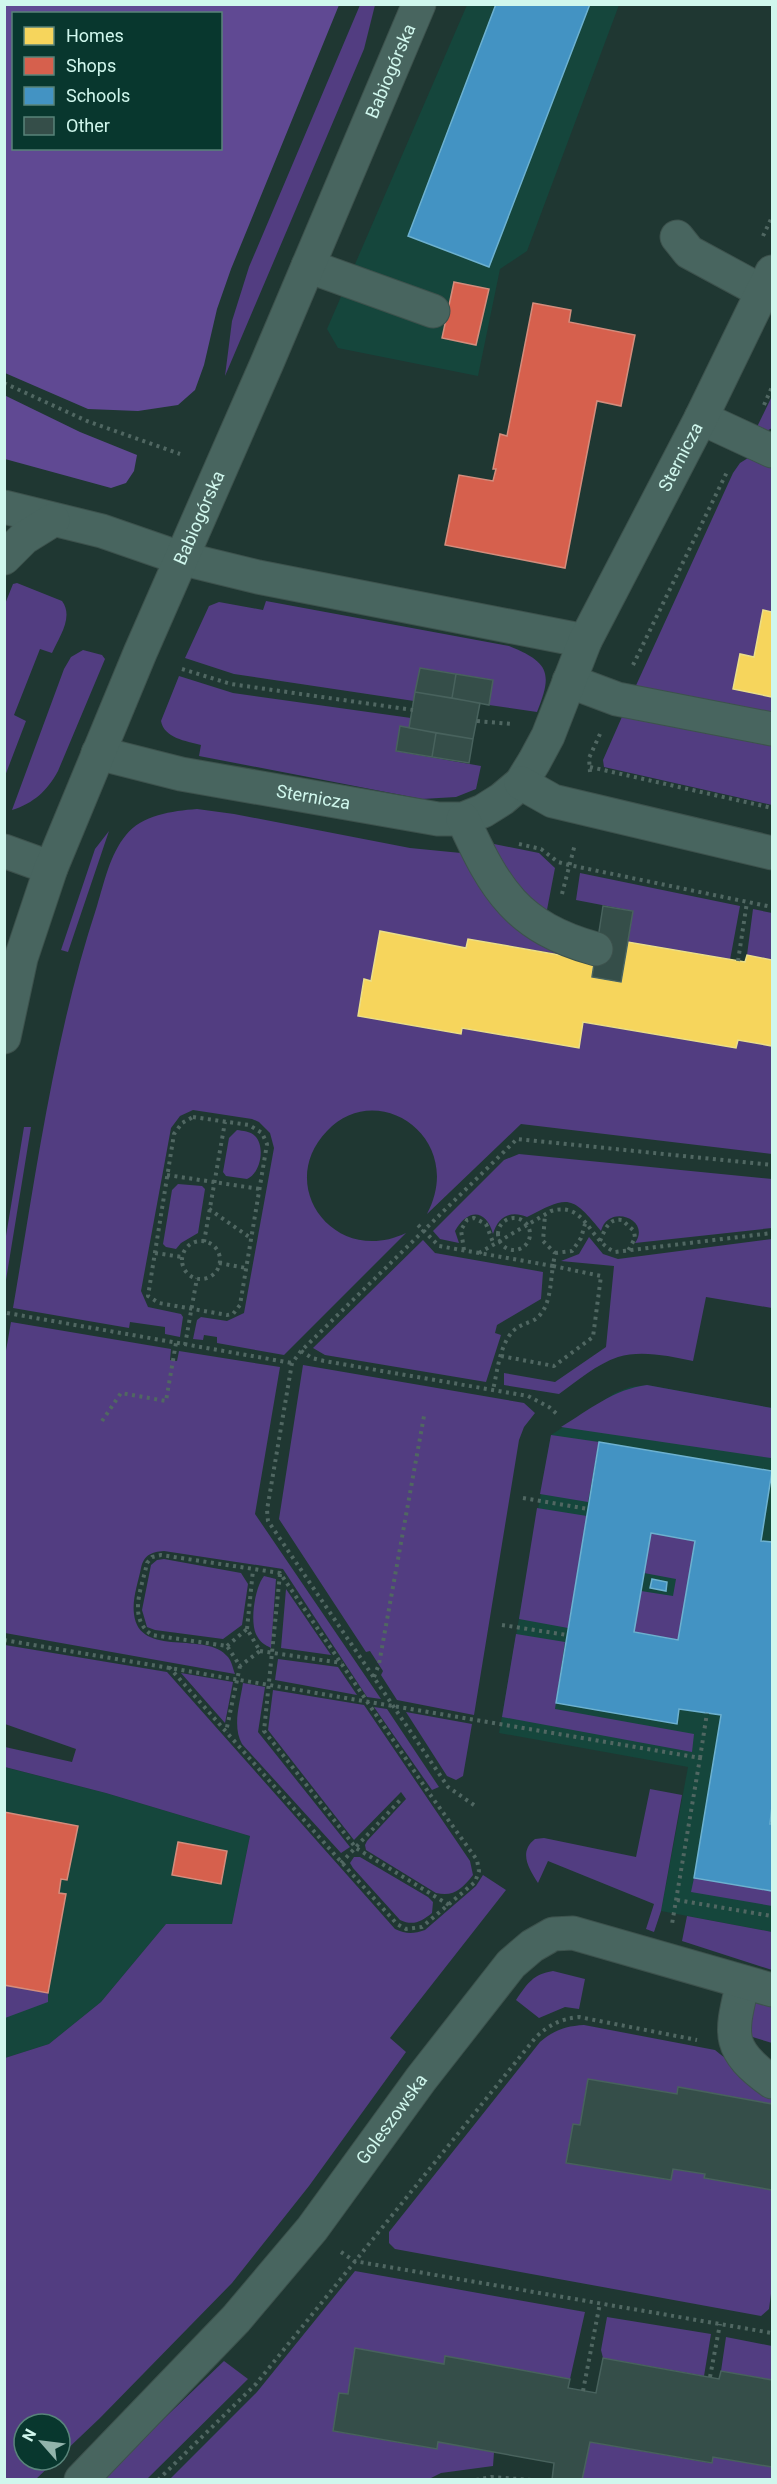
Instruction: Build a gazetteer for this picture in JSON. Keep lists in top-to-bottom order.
{
  "streets": {
    "street": ["Babiogórska", "Sternicza", "Goleszowska"]
  },
  "crossings": [
    ["Babiogórska", "Sternicza"]
  ],
  "legend": [
    "Homes",
    "Shops",
    "Schools",
    "Other"
  ],
  "north": "top left"
}
